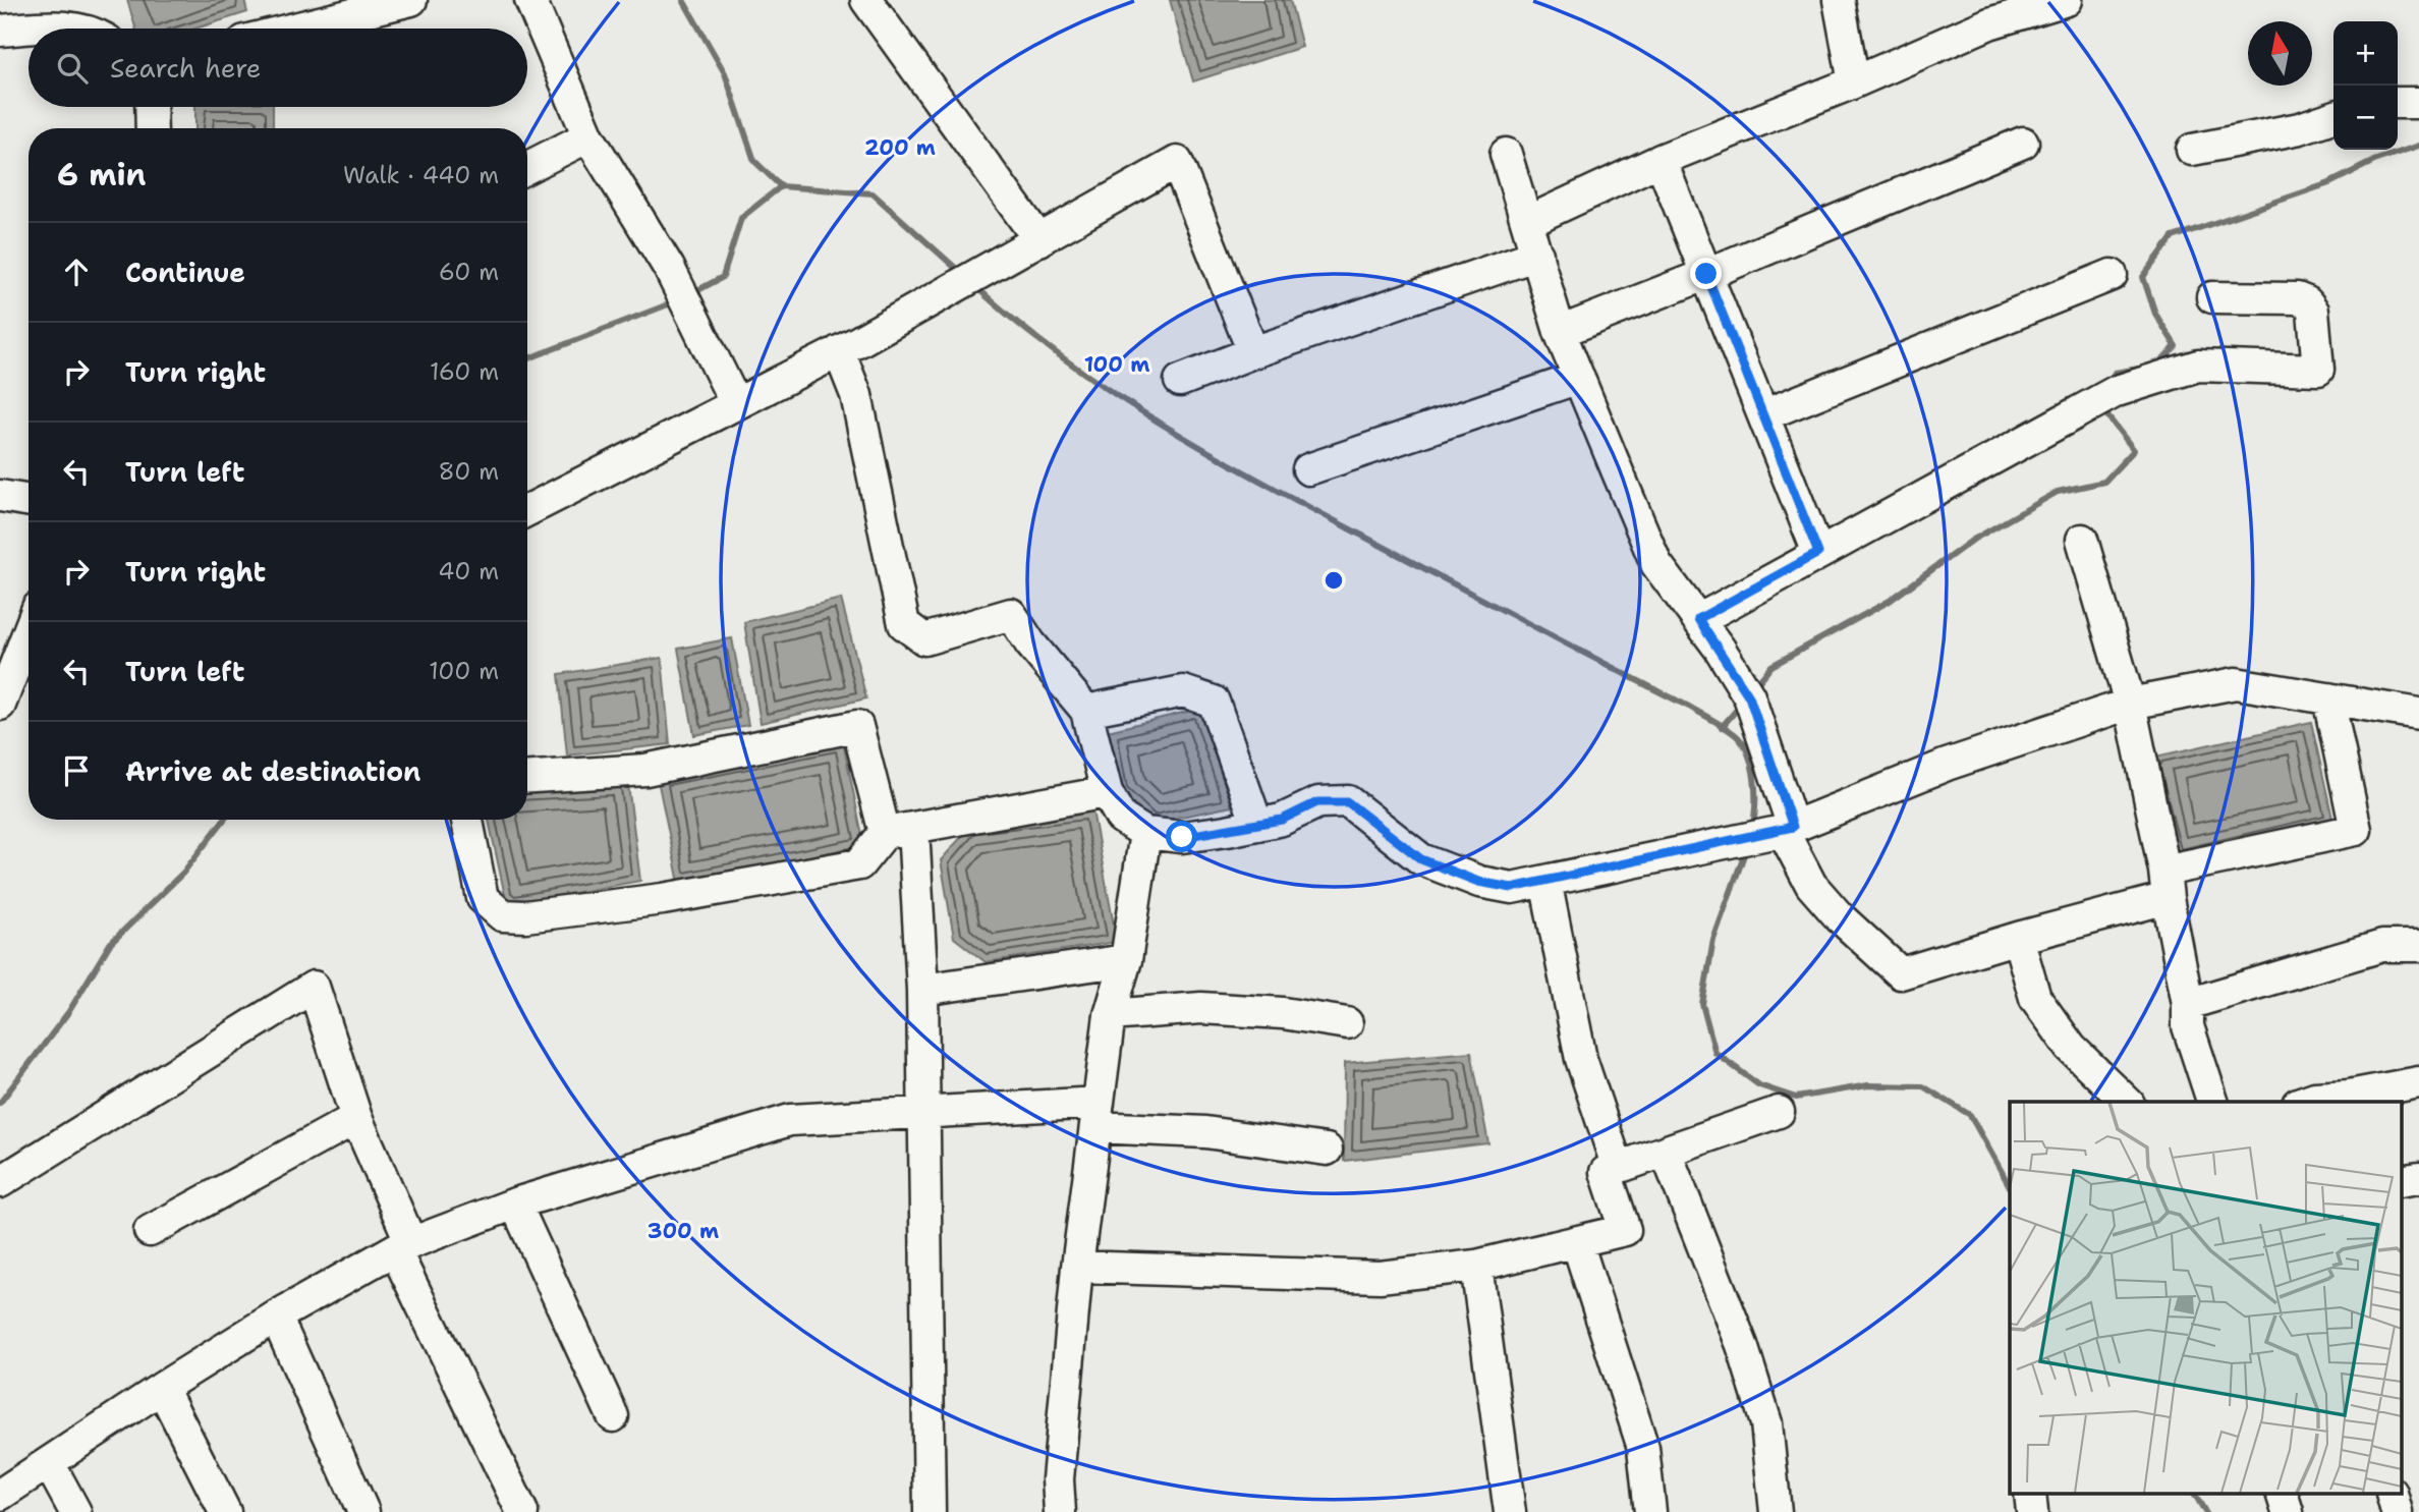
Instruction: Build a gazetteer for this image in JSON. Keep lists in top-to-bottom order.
{
  "north": "top",
  "page": {
    "map_buttons": ["+", "−"],
    "search": "Search here",
    "heading": ["6 min", "Walk · 440 m"],
    "list": [
      ["Continue", "60 m"],
      ["Turn right", "160 m"],
      ["Turn left", "80 m"],
      ["Turn right", "40 m"],
      ["Turn left", "100 m"],
      "Arrive at destination"
    ]
  },
  "rings": ["200 m", "100 m", "300 m"]
}
